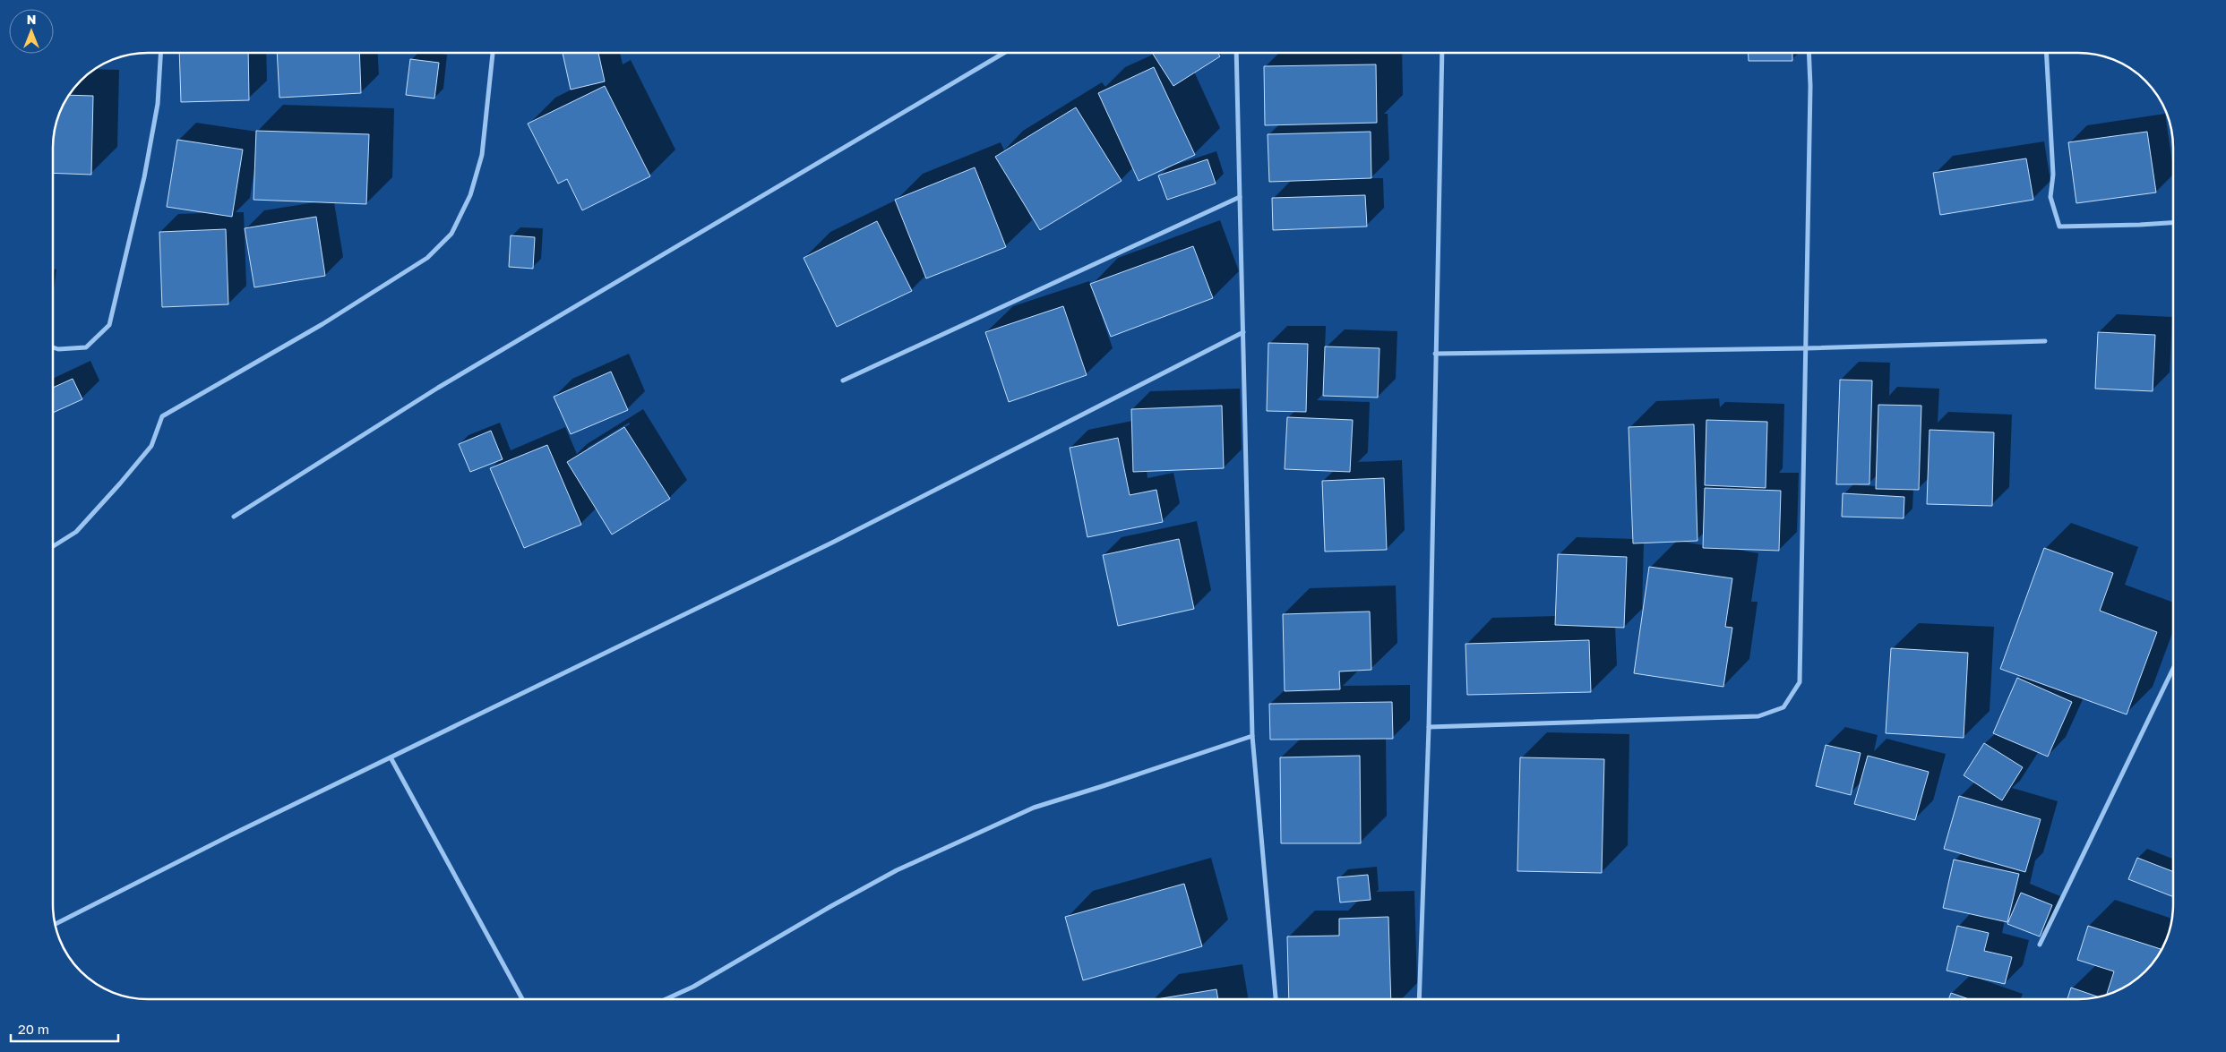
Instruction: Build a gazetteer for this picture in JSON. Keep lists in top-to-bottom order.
{
  "scale_bar": "20 m",
  "north": "top"
}
